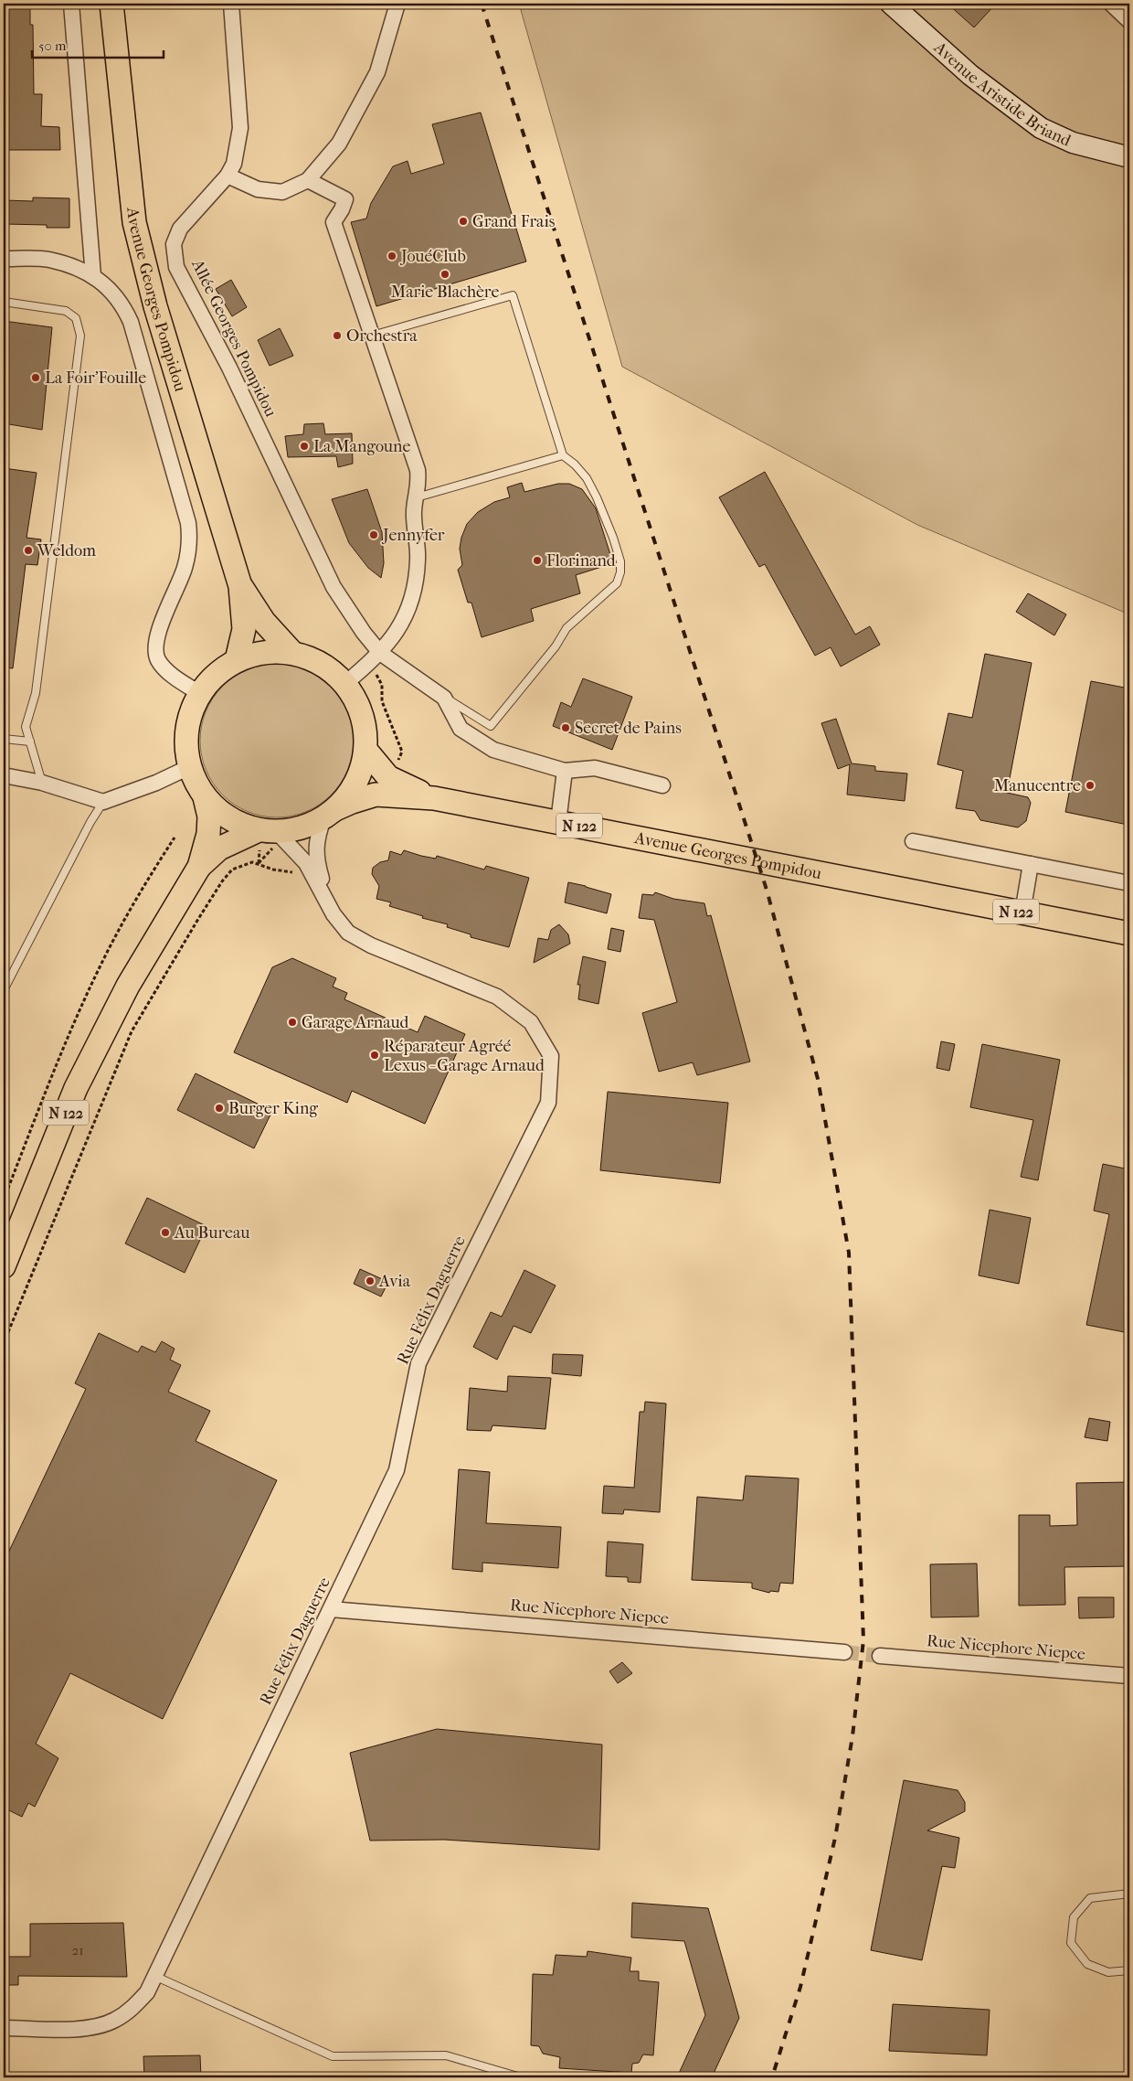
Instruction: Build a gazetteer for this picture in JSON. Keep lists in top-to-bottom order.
{
  "streets": {
    "main road": ["Avenue Aristide Briand", "Avenue Georges Pompidou", "N 122"],
    "street": ["Allée Georges Pompidou", "Rue Félix Daguerre", "Rue Nicephore Niepce"]
  },
  "crossings": [
    ["Avenue Georges Pompidou", "N 122"],
    ["Avenue Georges Pompidou", "Rue Félix Daguerre"],
    ["N 122", "Rue Félix Daguerre"],
    ["Rue Félix Daguerre", "Rue Nicephore Niepce"]
  ],
  "places": [
    "Grand Frais",
    "JouéClub",
    "Marie Blachère",
    "Orchestra",
    "La Foir'Fouille",
    "La Mangoune",
    "Jennyfer",
    "Weldom",
    "Florinand",
    "Secret de Pains",
    "Manucentre",
    "Garage Arnaud",
    "Réparateur Agréé Lexus - Garage Arnaud",
    "Burger King",
    "Au Bureau",
    "Avia"
  ],
  "house_numbers": ["21"],
  "scale_bar": "50 m"
}
